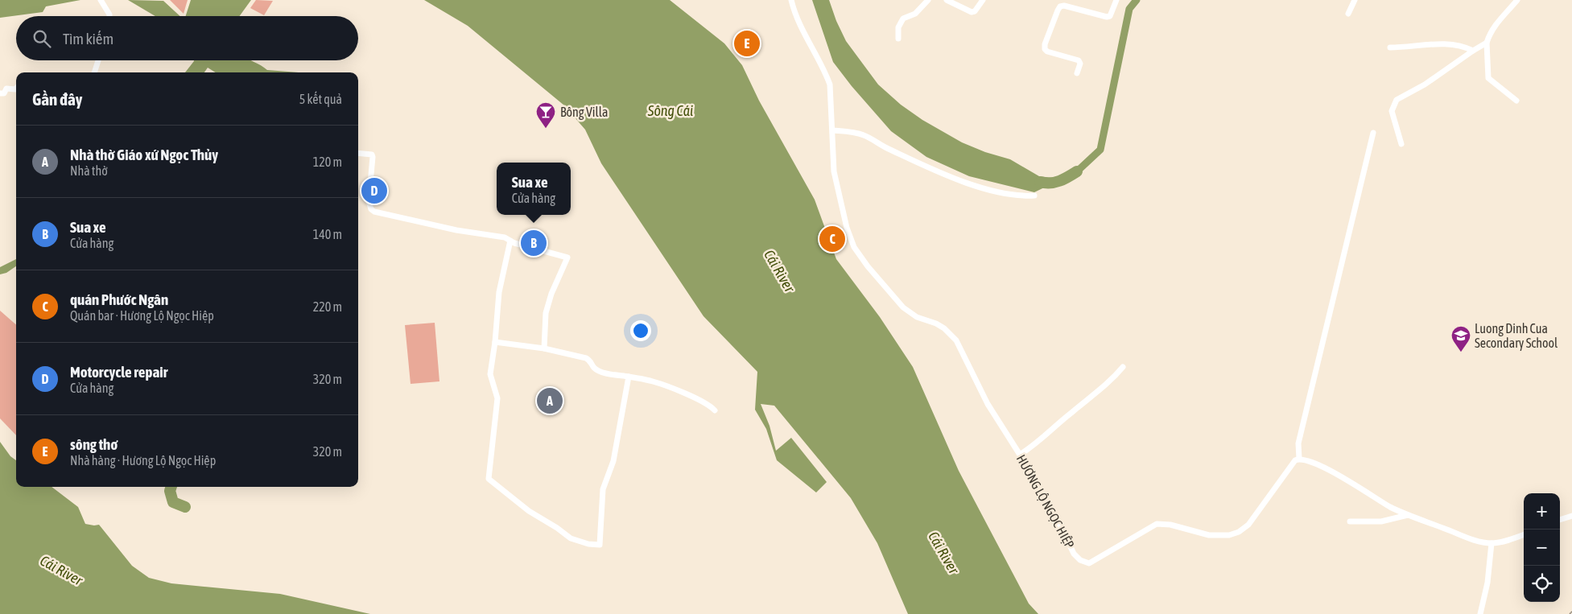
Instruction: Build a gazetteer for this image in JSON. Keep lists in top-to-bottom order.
{
  "streets": {
    "street": ["HƯƠNG LỘ NGỌC HIỆP"]
  },
  "water": ["Sông Cái", "Cái River"],
  "places": {
    "bar": ["Bông Villa"],
    "school or university": ["Luong Dinh Cua Secondary School"]
  },
  "page": {
    "search": "Tìm kiếm",
    "pins": [
      "E",
      "D",
      "C",
      "B",
      "A"
    ],
    "heading": ["Gần đây", "5 kết quả"],
    "list": [
      {
        "mark": "A",
        "name": "Nhà thờ Giáo xứ Ngọc Thủy",
        "note": "Nhà thờ",
        "value": "120 m"
      },
      {
        "mark": "B",
        "name": "Sua xe",
        "note": "Cửa hàng",
        "value": "140 m"
      },
      {
        "mark": "C",
        "name": "quán Phước Ngân",
        "note": "Quán bar · Hương Lộ Ngọc Hiệp",
        "value": "220 m"
      },
      {
        "mark": "D",
        "name": "Motorcycle repair",
        "note": "Cửa hàng",
        "value": "320 m"
      },
      {
        "mark": "E",
        "name": "sông thơ",
        "note": "Nhà hàng · Hương Lộ Ngọc Hiệp",
        "value": "320 m"
      }
    ],
    "popup": ["Sua xe", "Cửa hàng"],
    "map_buttons": ["+", "−"]
  }
}
